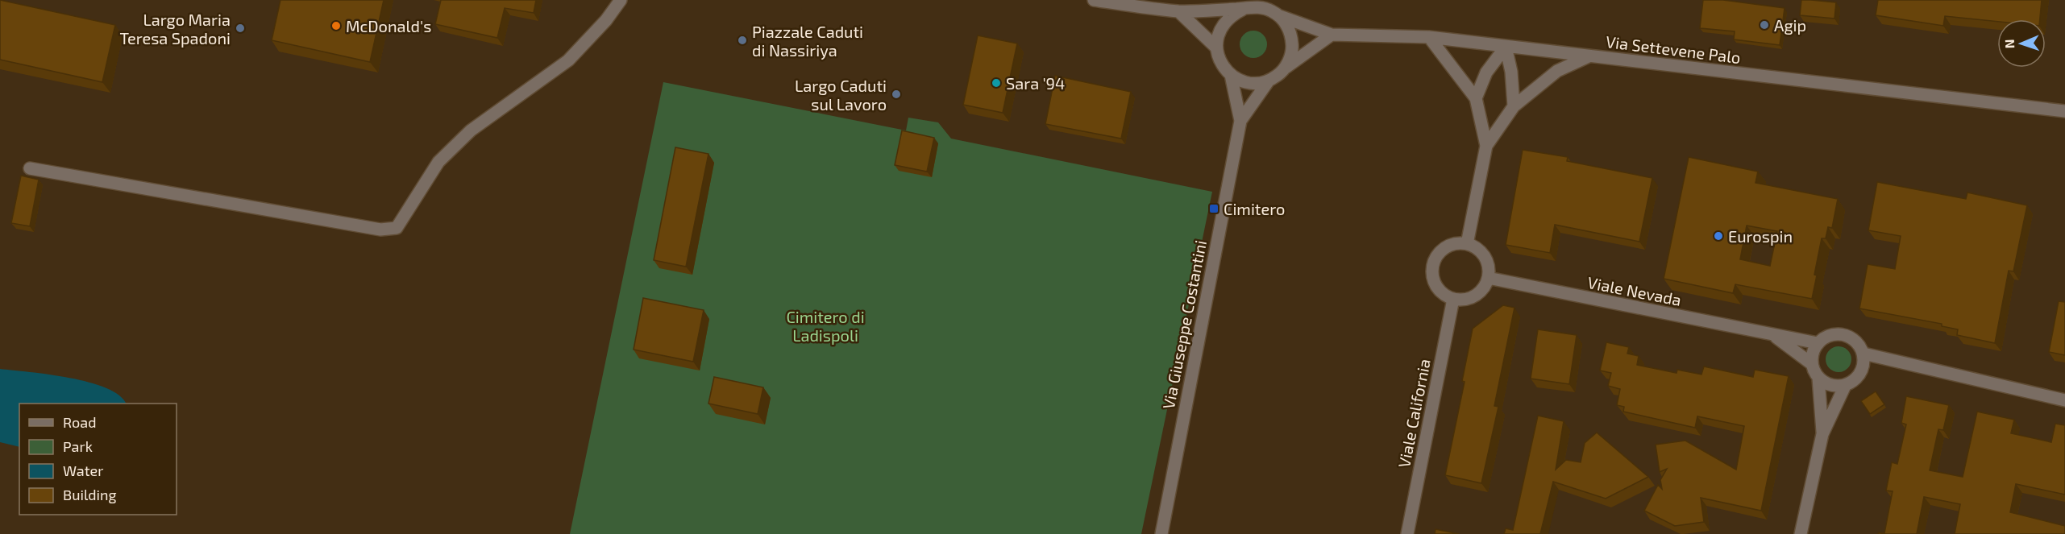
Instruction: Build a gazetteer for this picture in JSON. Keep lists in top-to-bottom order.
{
  "streets": {
    "street": [
      "Via Settevene Palo",
      "Viale Nevada",
      "Via Giuseppe Costantini",
      "Viale California"
    ]
  },
  "crossings": [
    ["Viale Nevada", "Viale California"]
  ],
  "parks": ["Cimitero di Ladispoli"],
  "places": {
    "other": [
      "Agip",
      "McDonald's",
      "Largo Maria Teresa Spadoni",
      "Piazzale Caduti di Nassiriya",
      "Sara '94",
      "Largo Caduti sul Lavoro",
      "Eurospin"
    ],
    "transit": ["Cimitero"]
  },
  "legend": [
    "Road",
    "Park",
    "Water",
    "Building"
  ],
  "north": "left"
}
